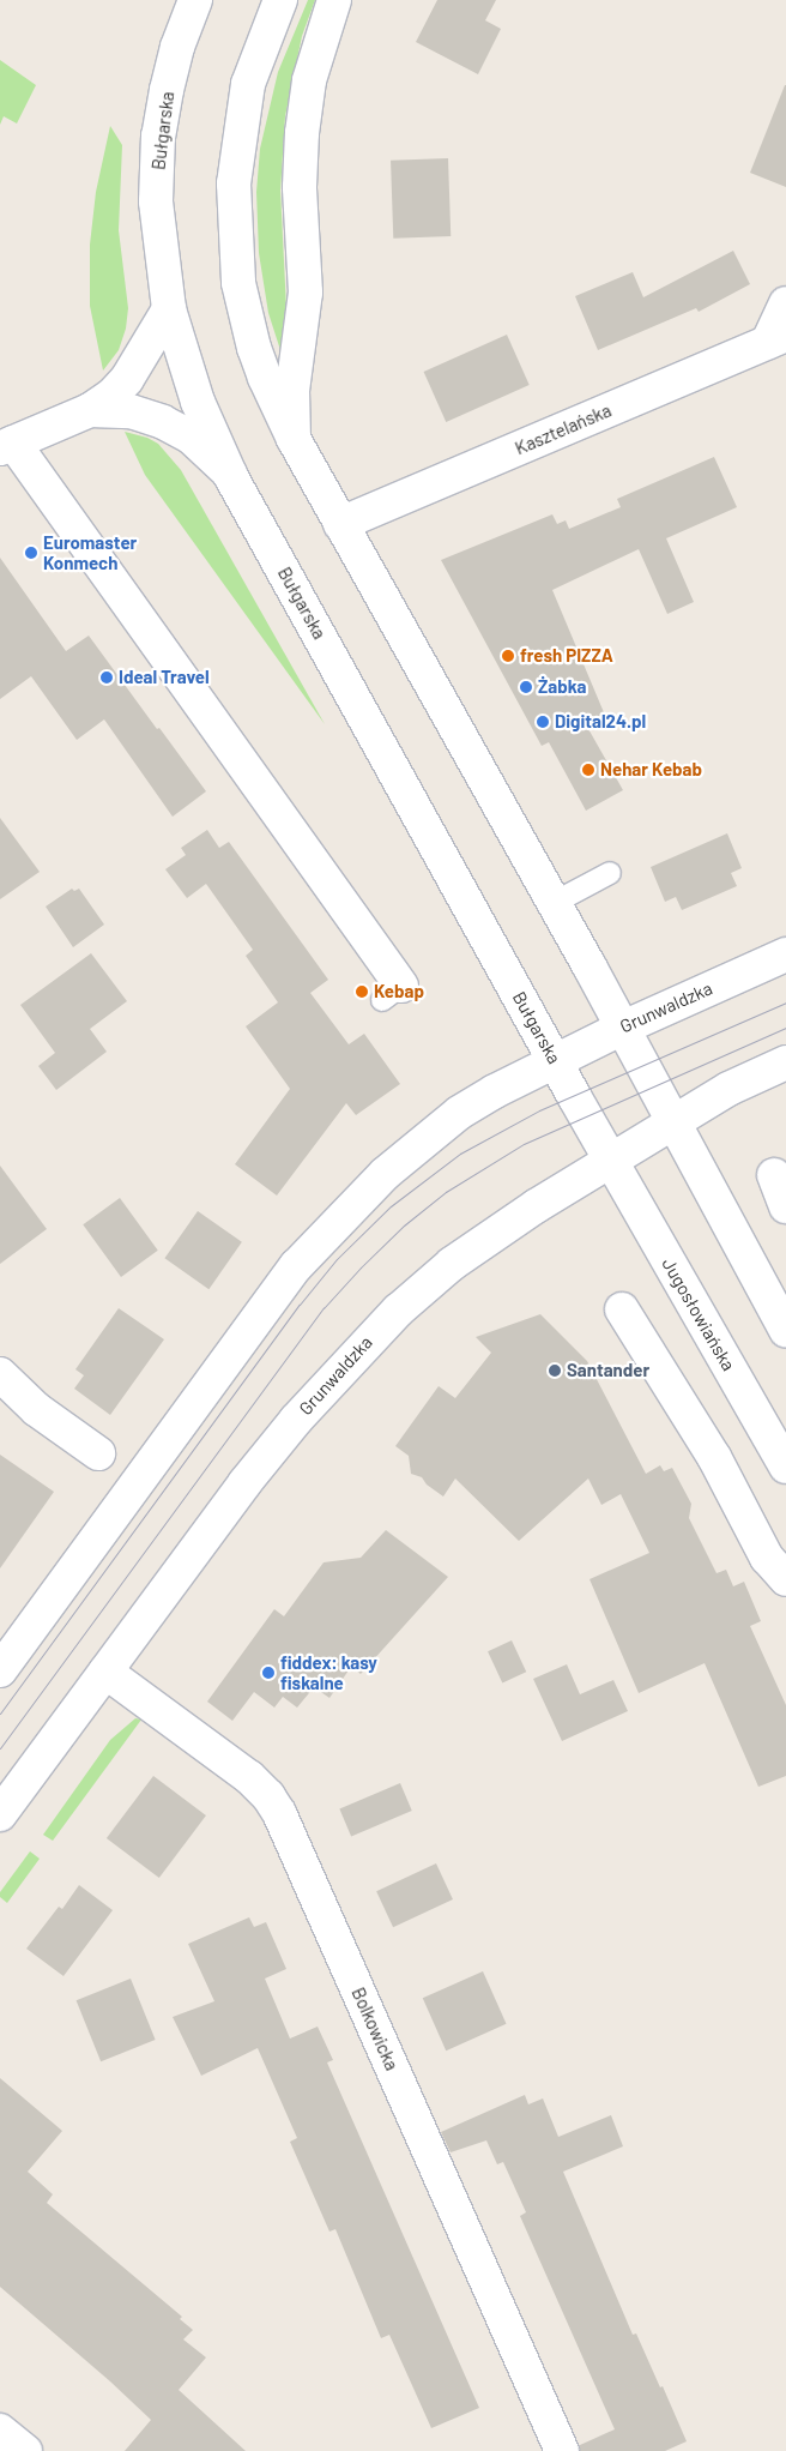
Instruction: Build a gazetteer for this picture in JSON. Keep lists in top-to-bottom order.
{
  "streets": {
    "street": [
      "Bułgarska",
      "Kasztelańska",
      "Grunwaldzka",
      "Jugosłowiańska",
      "Bolkowicka"
    ]
  },
  "crossings": [
    ["Bułgarska", "Grunwaldzka"],
    ["Bułgarska", "Jugosłowiańska"],
    ["Grunwaldzka", "Jugosłowiańska"],
    ["Grunwaldzka", "Bolkowicka"]
  ],
  "places": [
    "Euromaster Konmech",
    "fresh PIZZA",
    "Ideal Travel",
    "Żabka",
    "Digital24.pl",
    "Nehar Kebab",
    "Kebap",
    "Santander",
    "fiddex: kasy fiskalne"
  ]
}
